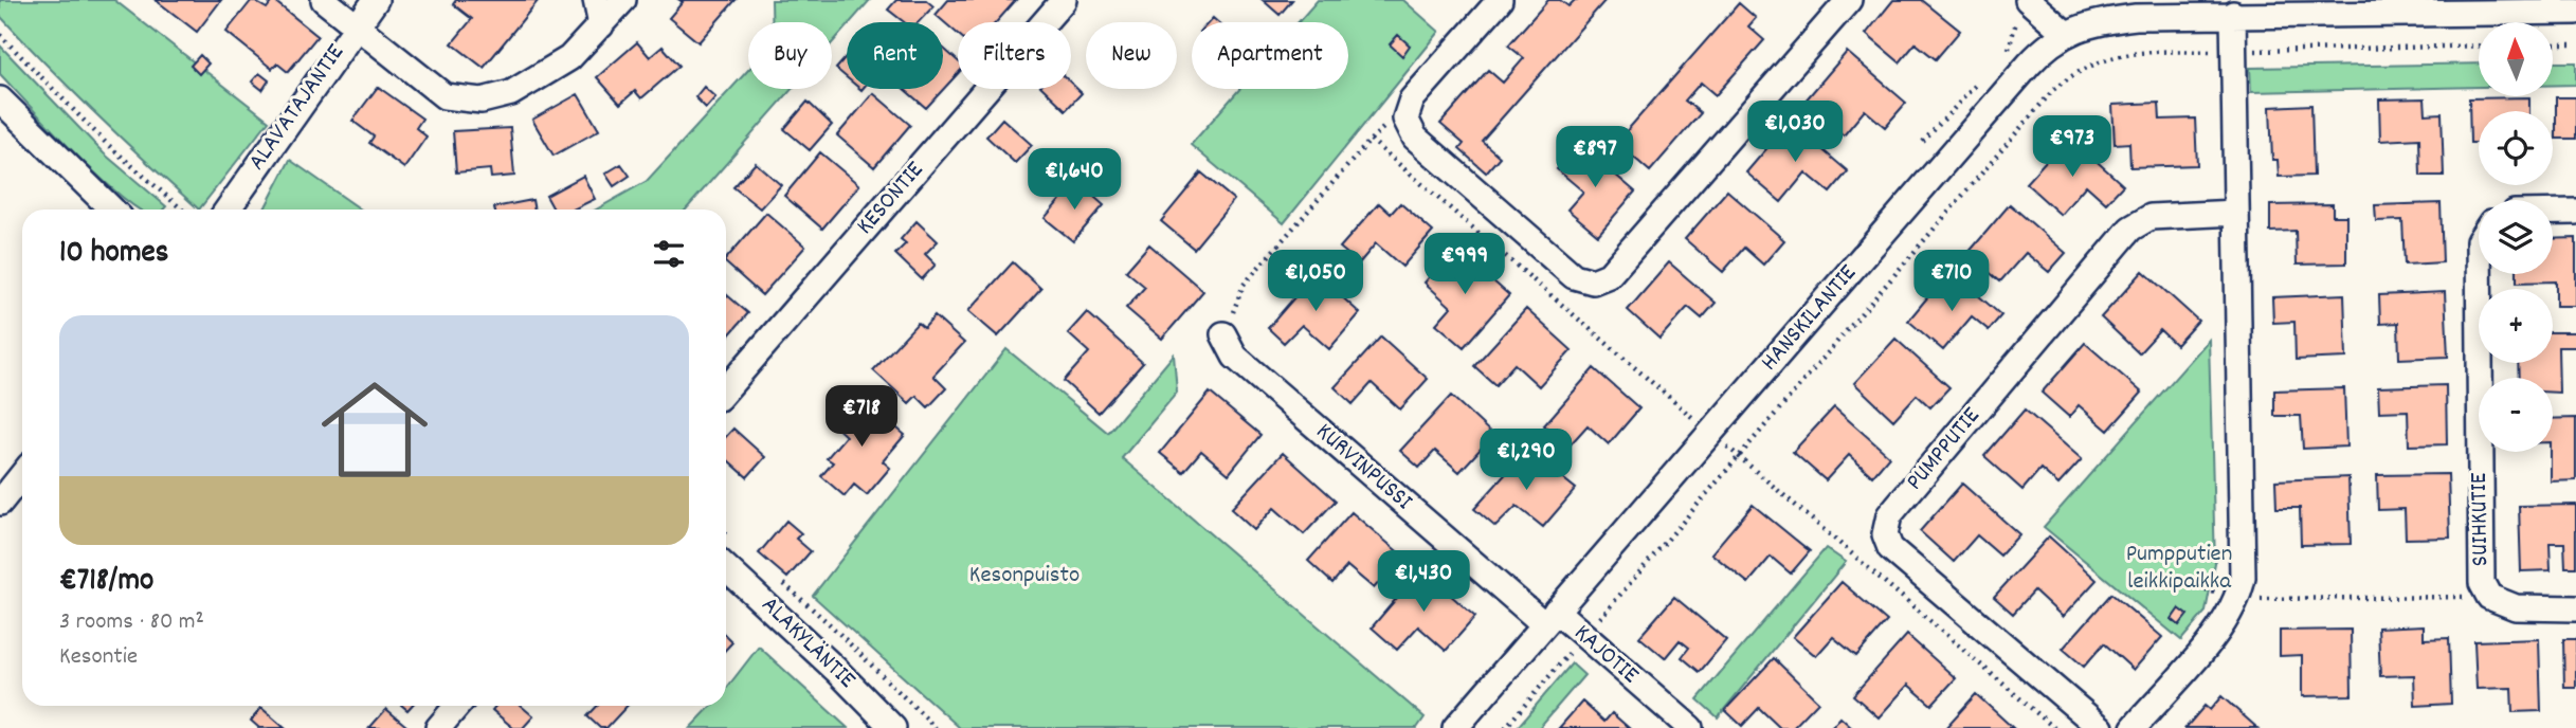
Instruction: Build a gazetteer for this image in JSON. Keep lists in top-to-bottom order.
{
  "streets": {
    "street": [
      "ALAVATAJANTIE",
      "KESONTIE",
      "HANSKILANTIE",
      "PUMPPUTIE",
      "KURVINPUSSI",
      "SUIHKUTIE",
      "ALAKYLÄNTIE",
      "KAJOTIE"
    ]
  },
  "crossings": [
    ["HANSKILANTIE", "KURVINPUSSI"],
    ["HANSKILANTIE", "KAJOTIE"],
    ["KURVINPUSSI", "KAJOTIE"]
  ],
  "parks": ["Pumpputien leikkipaikka", "Kesonpuisto"],
  "north": "top",
  "page": {
    "map_buttons": ["+", "−"],
    "chip": [
      "Buy",
      "Rent",
      "Filters",
      "New",
      "Apartment"
    ],
    "price": [
      "€1,030",
      "€973",
      "€897",
      "€1,640",
      "€999",
      "€1,050",
      "€710",
      "€718",
      "€1,290",
      "€1,430"
    ],
    "heading": "10 homes",
    "list": [
      {
        "name": "€718/mo",
        "note": "3 rooms · 80 m² · Kesontie"
      }
    ]
  }
}
